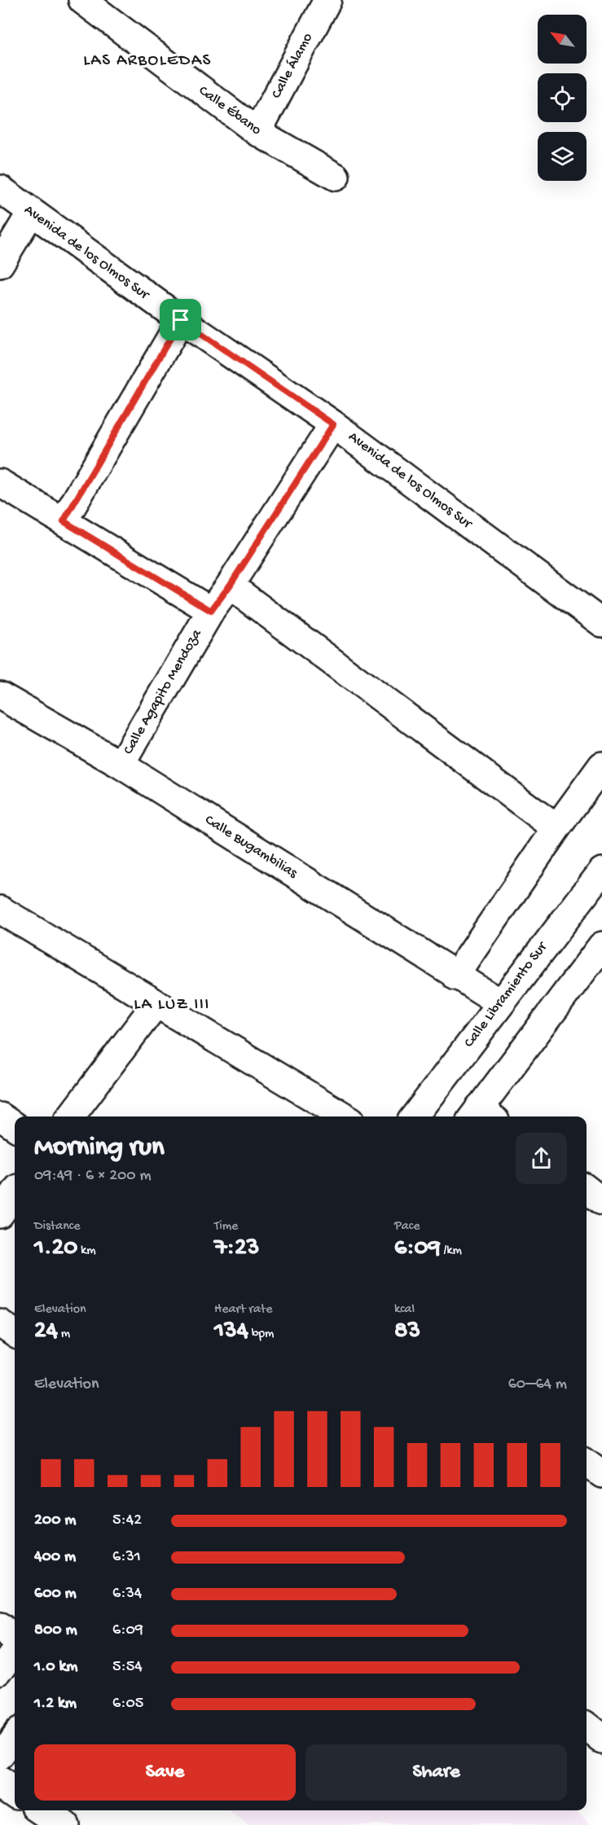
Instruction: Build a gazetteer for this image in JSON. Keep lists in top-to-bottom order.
{
  "streets": {
    "street": [
      "Calle Álamo",
      "Calle Ébano",
      "Avenida de los Olmos Sur",
      "Calle Agapito Mendoza",
      "Calle Bugambilias",
      "Calle Libramiento Sur"
    ]
  },
  "crossings": [
    ["Calle Álamo", "Calle Ébano"],
    ["Avenida de los Olmos Sur", "Calle Agapito Mendoza"],
    ["Calle Agapito Mendoza", "Calle Bugambilias"],
    ["Calle Bugambilias", "Calle Libramiento Sur"]
  ],
  "districts": ["LAS ARBOLEDAS", "LA LUZ III"],
  "north": "top left",
  "page": {
    "heading": ["Morning run", "09:49 · 6 × 200 m"],
    "stats": [
      ["Distance", "1.20 km"],
      ["Time", "7:23"],
      ["Pace", "6:09 /km"],
      ["Elevation", "24 m"],
      ["Heart rate", "134 bpm"],
      ["kcal", "83"]
    ],
    "chart": ["Elevation", "60–64 m"],
    "list": [
      {
        "name": "200 m",
        "note": "5:42"
      },
      {
        "name": "400 m",
        "note": "6:31"
      },
      {
        "name": "600 m",
        "note": "6:34"
      },
      {
        "name": "800 m",
        "note": "6:09"
      },
      {
        "name": "1.0 km",
        "note": "5:54"
      },
      {
        "name": "1.2 km",
        "note": "6:05"
      }
    ],
    "buttons": ["Save", "Share"]
  }
}
